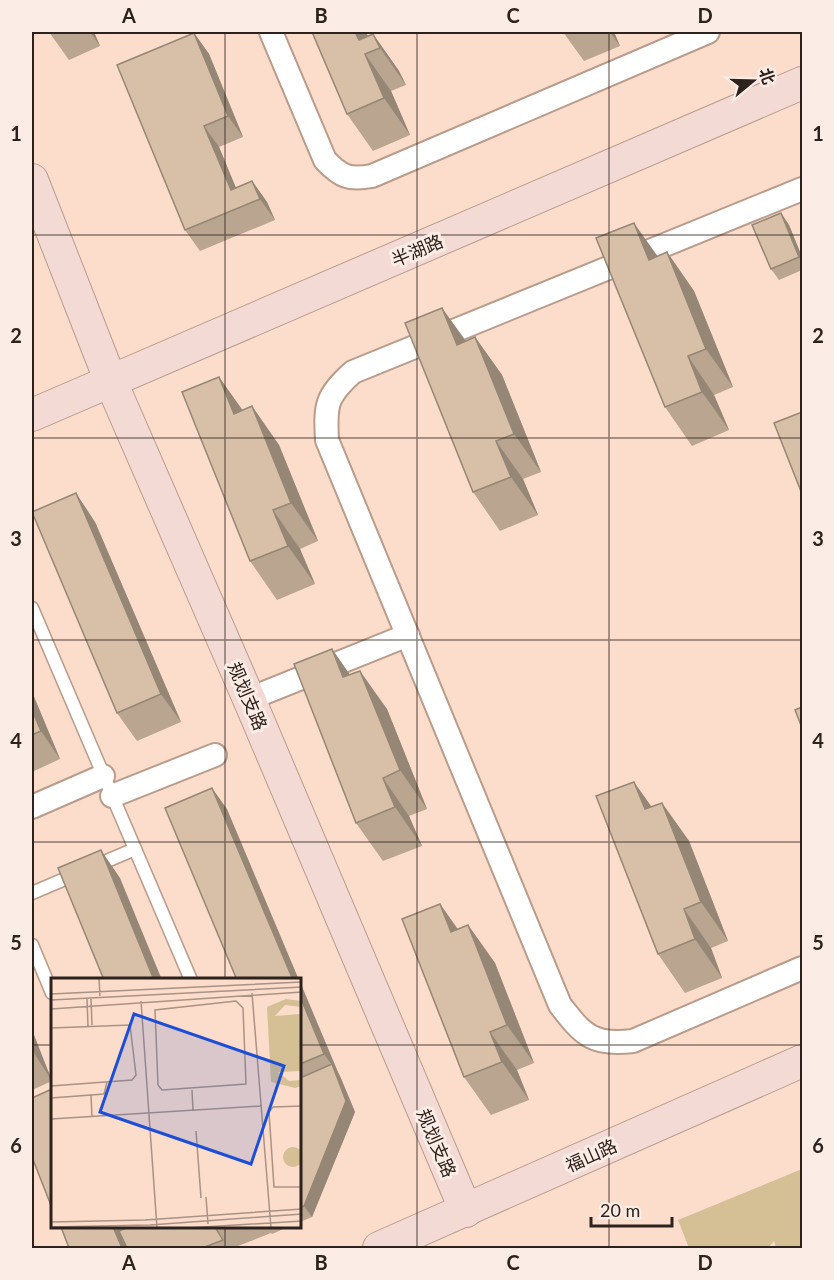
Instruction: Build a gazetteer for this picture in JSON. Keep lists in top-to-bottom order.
{
  "streets": {
    "street": ["半湖路", "规划支路", "福山路"]
  },
  "crossings": [
    ["半湖路", "规划支路"],
    ["规划支路", "福山路"]
  ],
  "scale_bar": "20 m",
  "north": "right",
  "grid": {
    "columns": [
      "A",
      "B",
      "C",
      "D"
    ],
    "rows": [
      "1",
      "2",
      "3",
      "4",
      "5",
      "6"
    ]
  }
}
